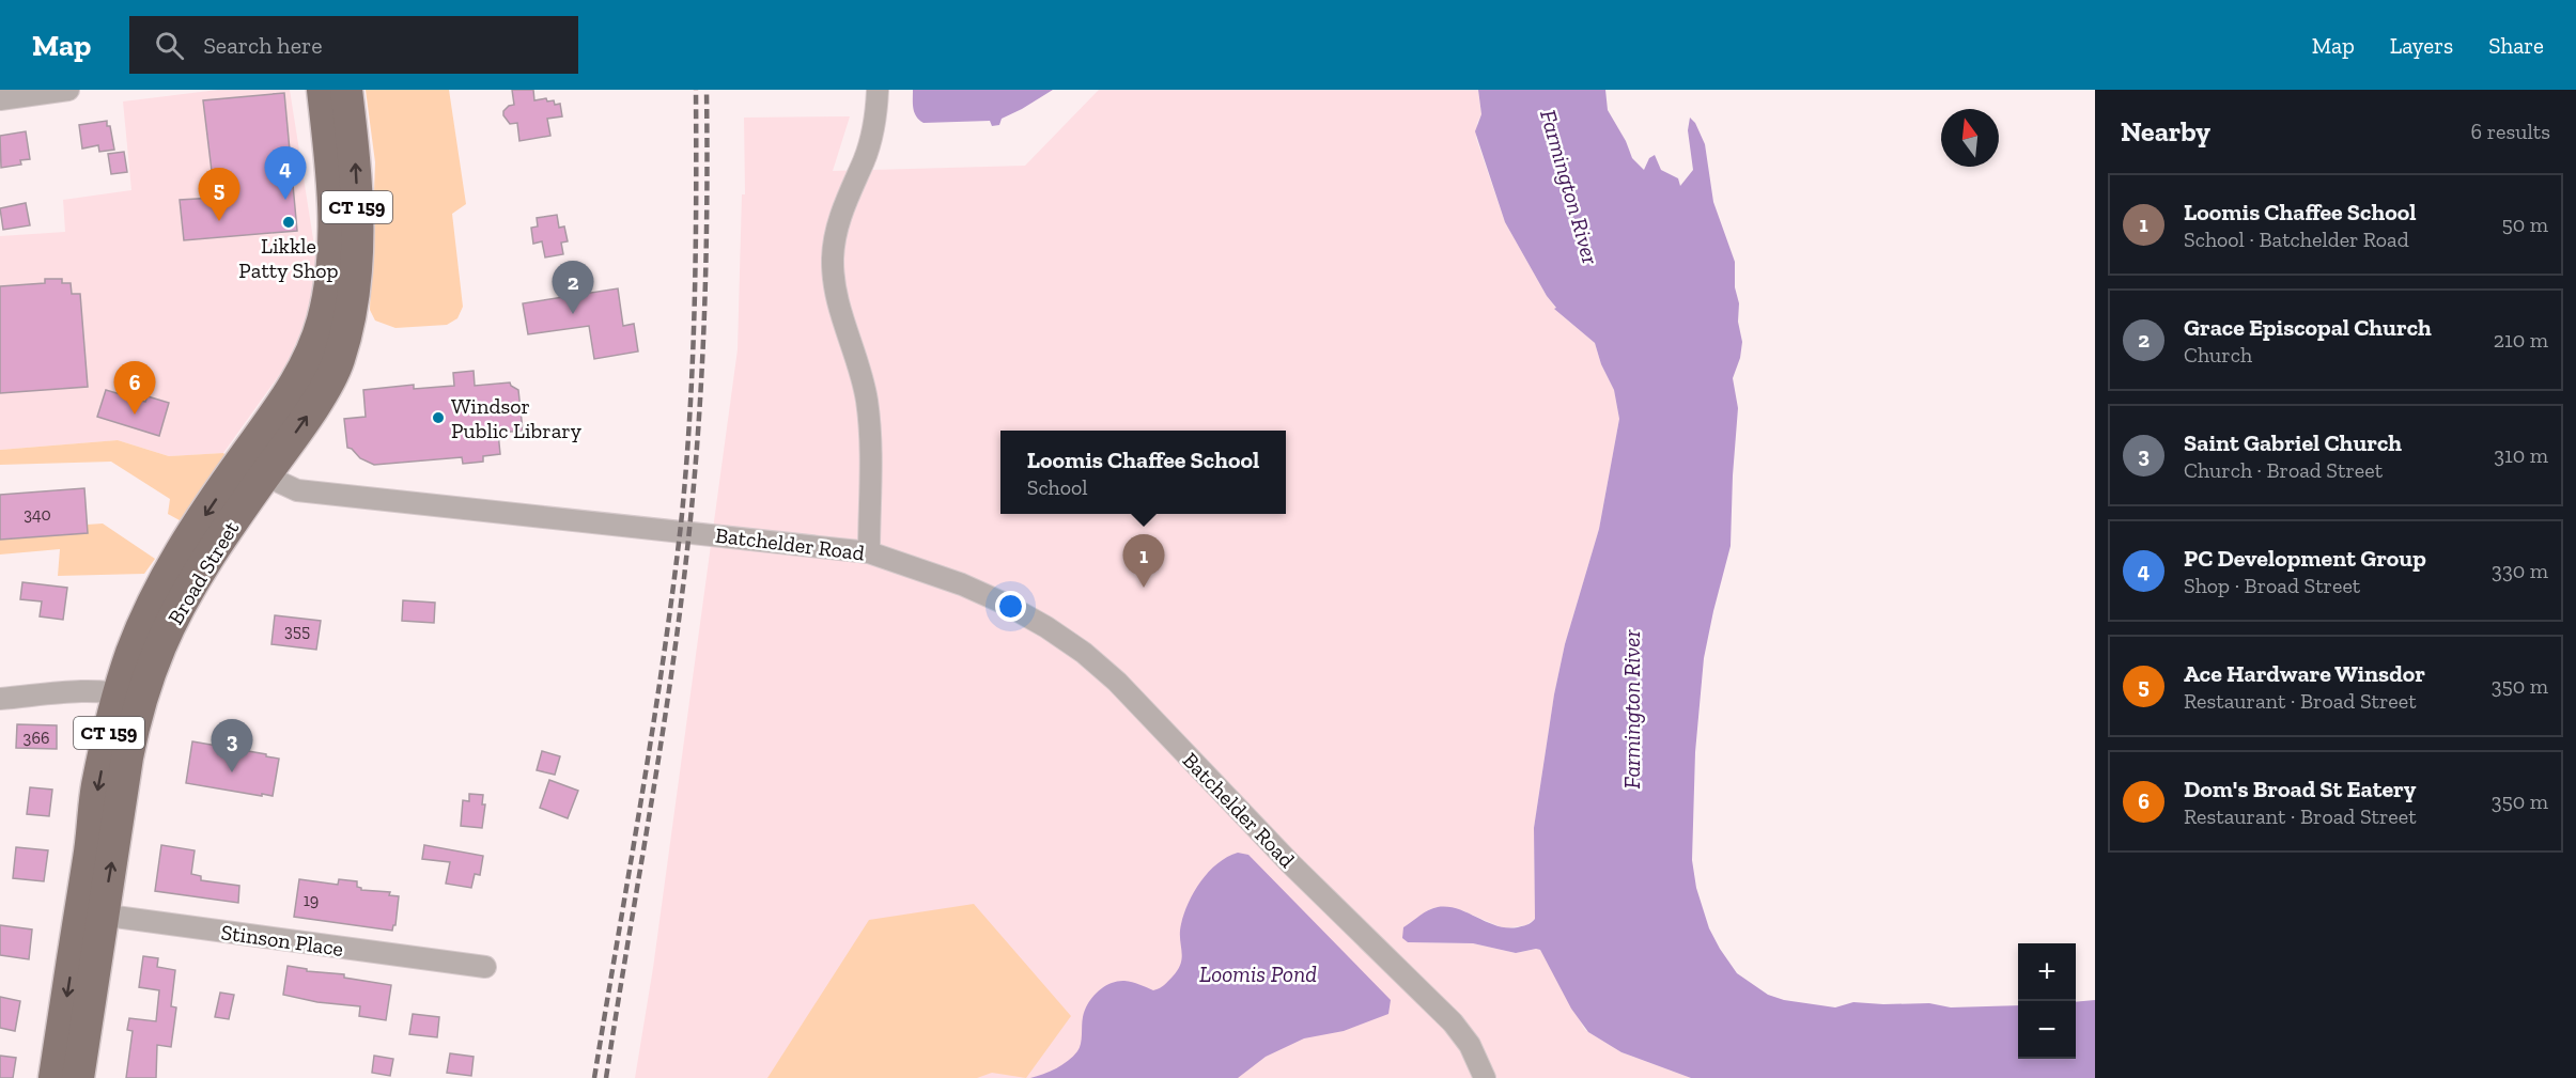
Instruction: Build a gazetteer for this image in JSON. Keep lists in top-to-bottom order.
{
  "streets": {
    "main road": ["CT 159", "Broad Street"],
    "street": ["Batchelder Road", "Stinson Place"]
  },
  "crossings": [
    ["Batchelder Road", "Broad Street"],
    ["Broad Street", "Stinson Place"]
  ],
  "water": ["Farmington River", "Loomis Pond"],
  "places": ["Likkle Patty Shop", "Windsor Public Library"],
  "house_numbers": [
    "340",
    "355",
    "366",
    "19"
  ],
  "north": "top",
  "page": {
    "header": "Map",
    "search": "Search here",
    "nav": ["Map", "Layers", "Share"],
    "heading": ["Nearby", "6 results"],
    "pins": [
      "4",
      "5",
      "2",
      "6",
      "1",
      "3"
    ],
    "list": [
      {
        "mark": "1",
        "name": "Loomis Chaffee School",
        "note": "School · Batchelder Road",
        "value": "50 m"
      },
      {
        "mark": "2",
        "name": "Grace Episcopal Church",
        "note": "Church",
        "value": "210 m"
      },
      {
        "mark": "3",
        "name": "Saint Gabriel Church",
        "note": "Church · Broad Street",
        "value": "310 m"
      },
      {
        "mark": "4",
        "name": "PC Development Group",
        "note": "Shop · Broad Street",
        "value": "330 m"
      },
      {
        "mark": "5",
        "name": "Ace Hardware Winsdor",
        "note": "Restaurant · Broad Street",
        "value": "350 m"
      },
      {
        "mark": "6",
        "name": "Dom's Broad St Eatery",
        "note": "Restaurant · Broad Street",
        "value": "350 m"
      }
    ],
    "popup": ["Loomis Chaffee School", "School"],
    "map_buttons": ["+", "−"]
  }
}
